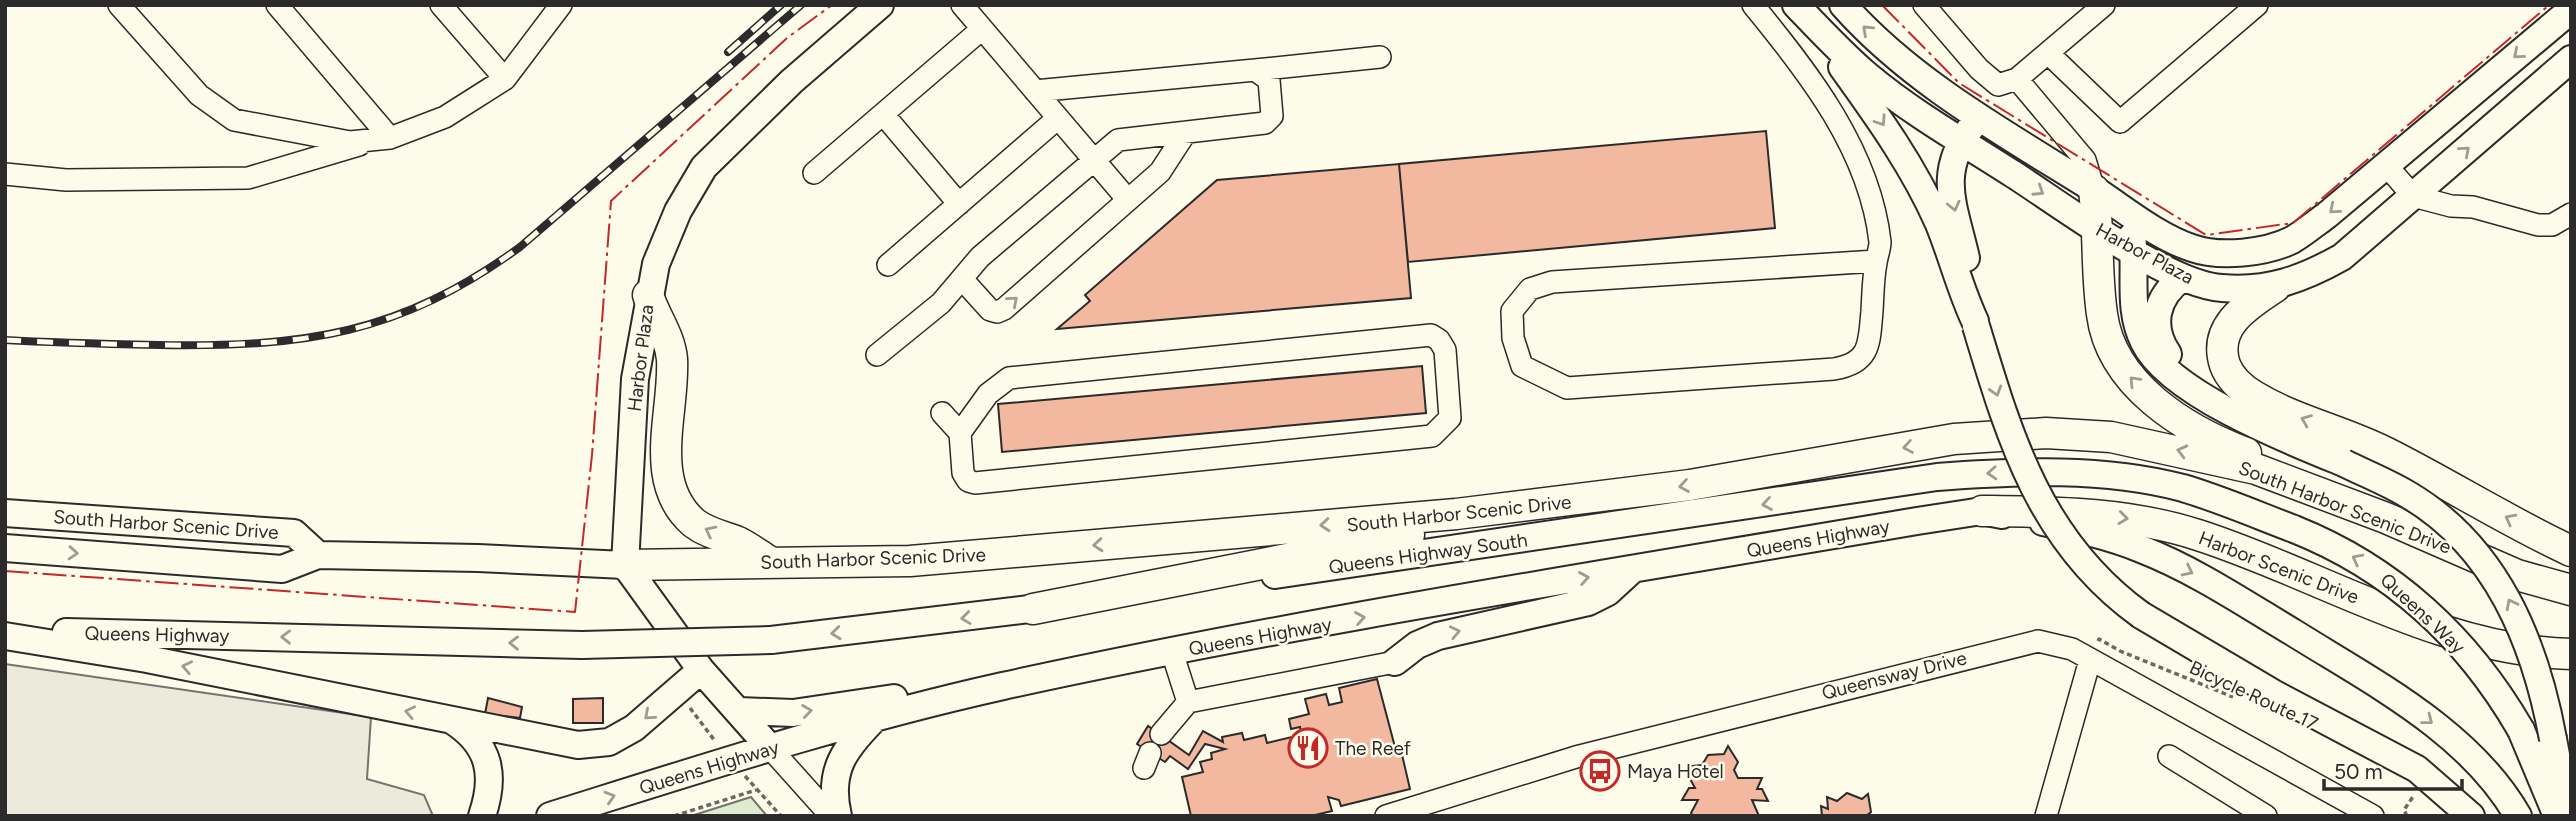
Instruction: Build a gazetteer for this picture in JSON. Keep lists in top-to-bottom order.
{
  "streets": {
    "highway": ["South Harbor Scenic Drive", "Harbor Scenic Drive"],
    "main road": [
      "Harbor Plaza",
      "Queens Highway",
      "Queens Highway South",
      "Queens Way"
    ],
    "street": ["Queensway Drive"],
    "path": ["Bicycle Route 17"]
  },
  "crossings": [
    ["Harbor Plaza", "South Harbor Scenic Drive"],
    ["Queens Highway", "Queens Highway South"],
    ["Queens Highway", "Harbor Scenic Drive"],
    ["Queens Highway South", "Queens Way"],
    ["Queensway Drive", "Bicycle Route 17"]
  ],
  "one_way": ["Harbor Scenic Drive"],
  "places": {
    "restaurant": ["The Reef"],
    "bus stop": ["Maya Hotel"]
  },
  "scale_bar": "50 m"
}
